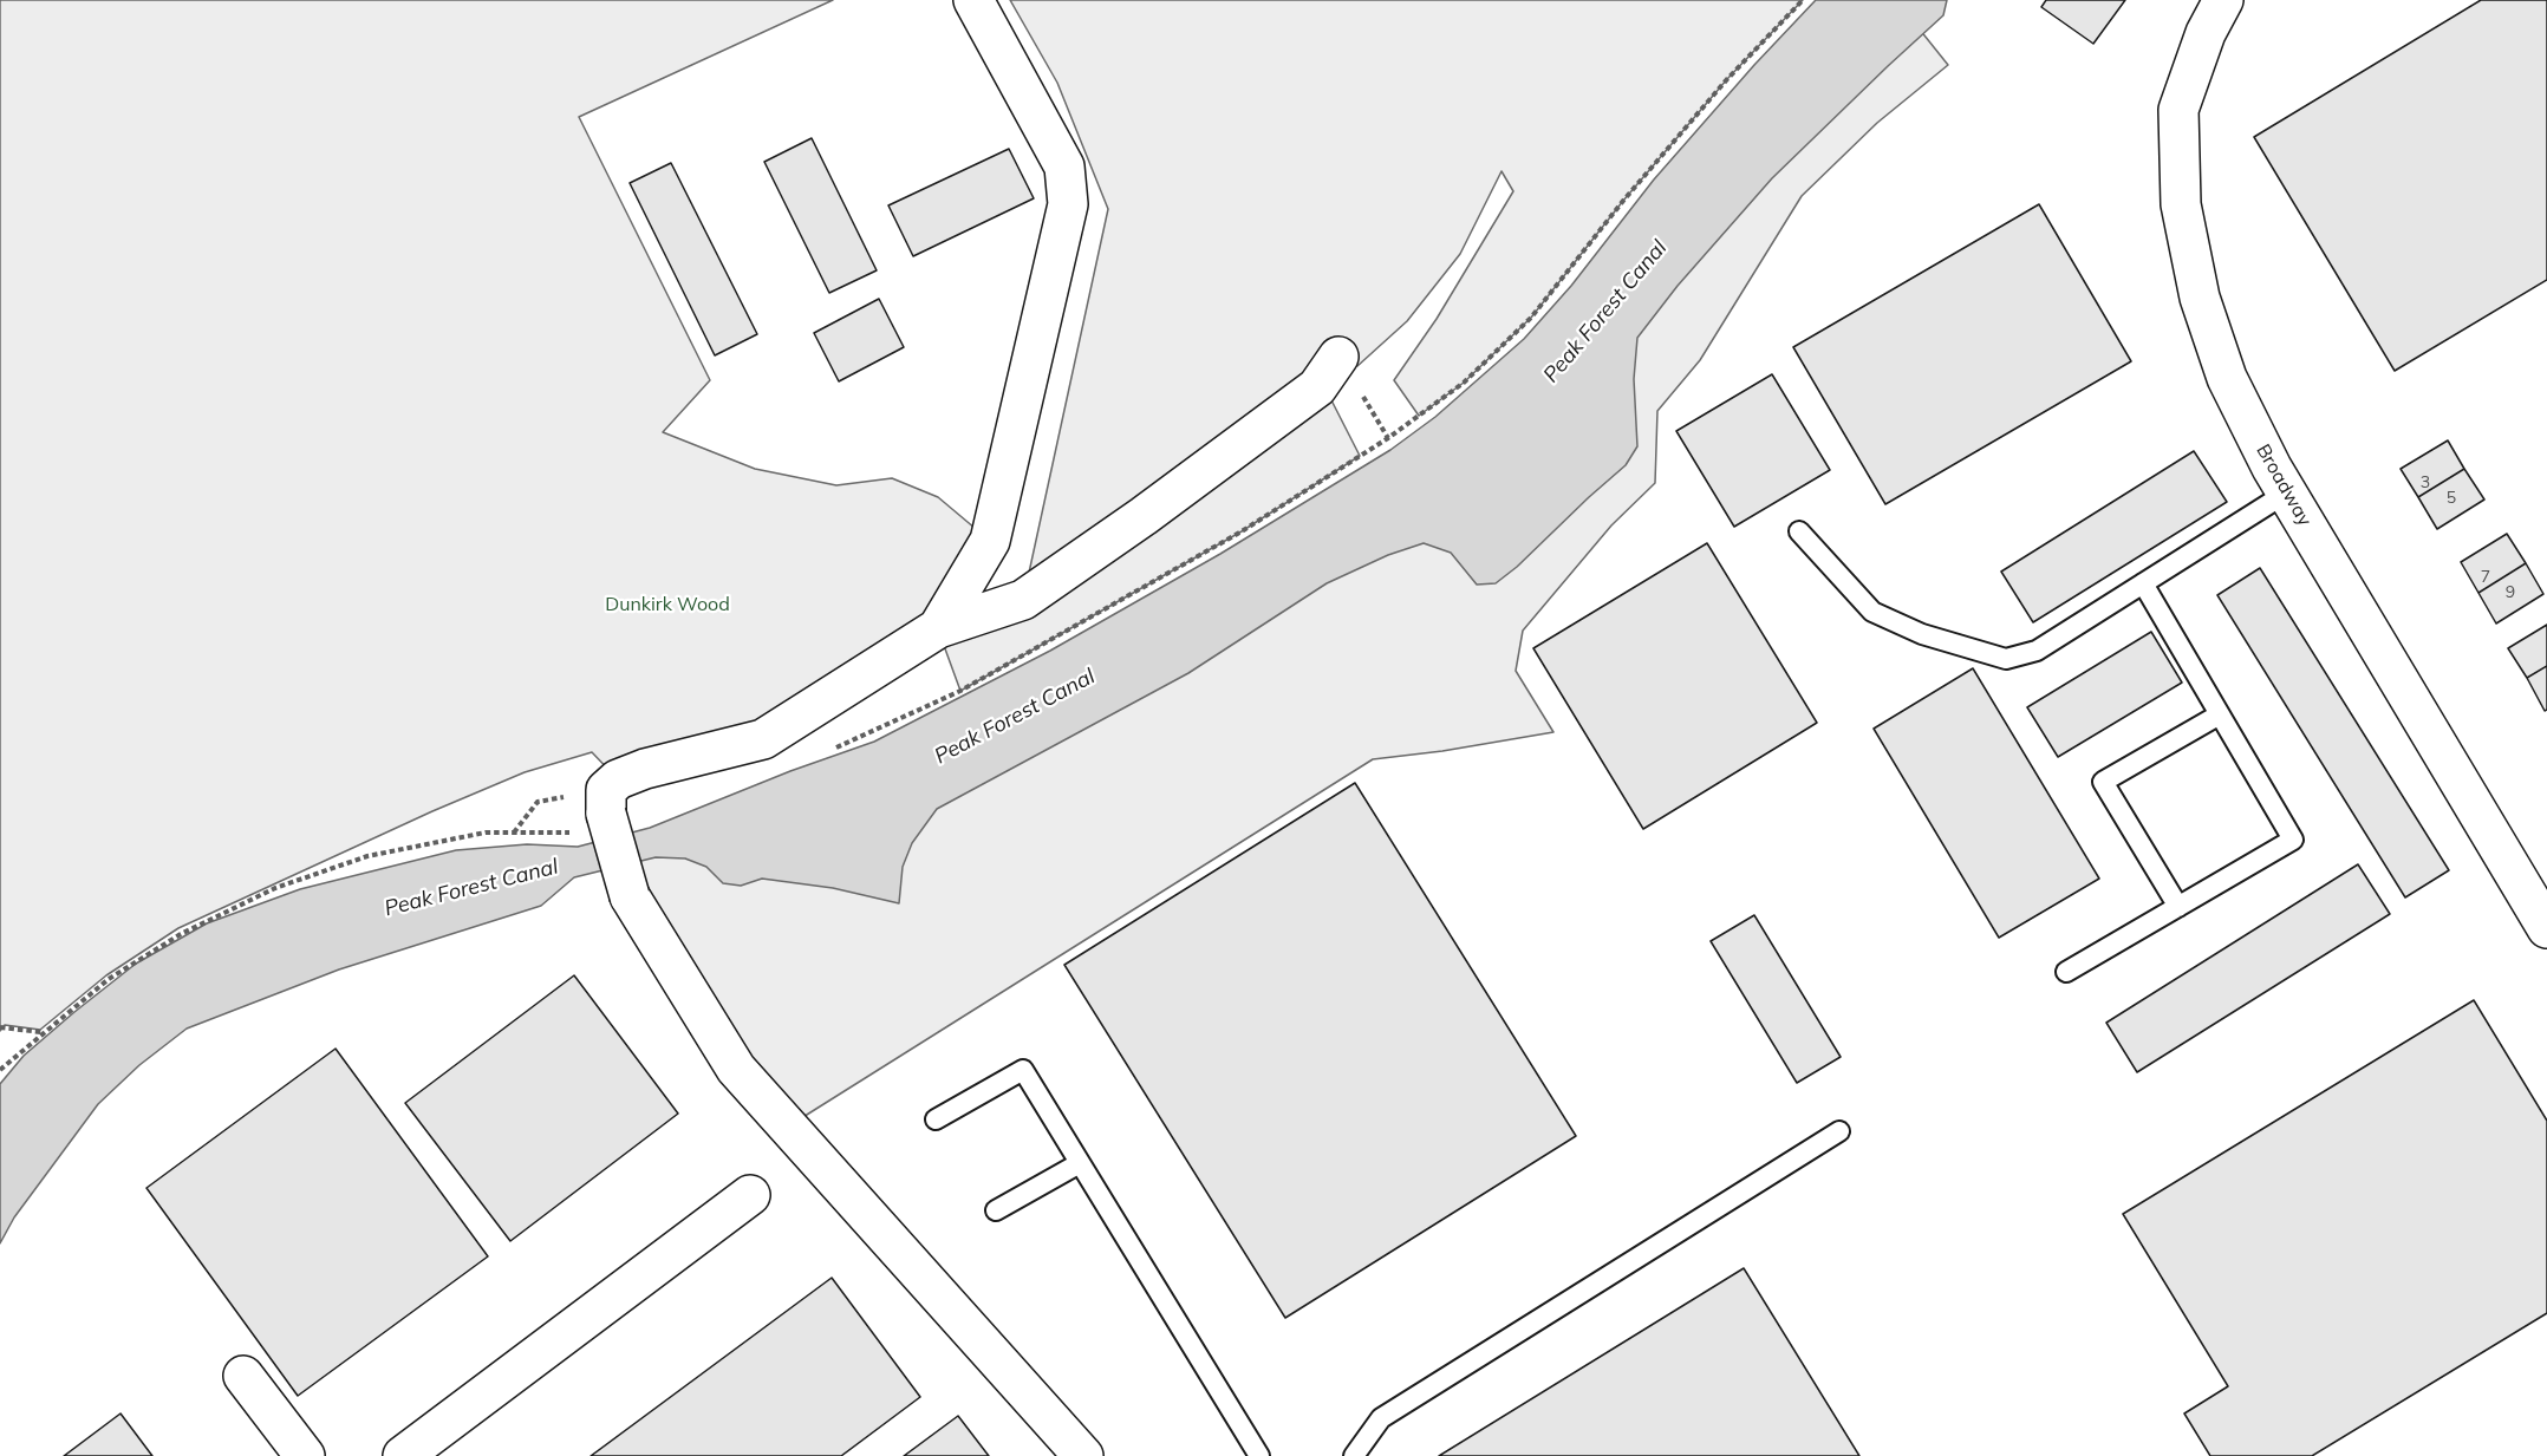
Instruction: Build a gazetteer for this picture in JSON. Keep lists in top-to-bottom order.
{
  "streets": {
    "street": ["Broadway"]
  },
  "water": ["Peak Forest Canal"],
  "parks": ["Dunkirk Wood"],
  "house_numbers": [
    "3",
    "5",
    "7",
    "9"
  ]
}
